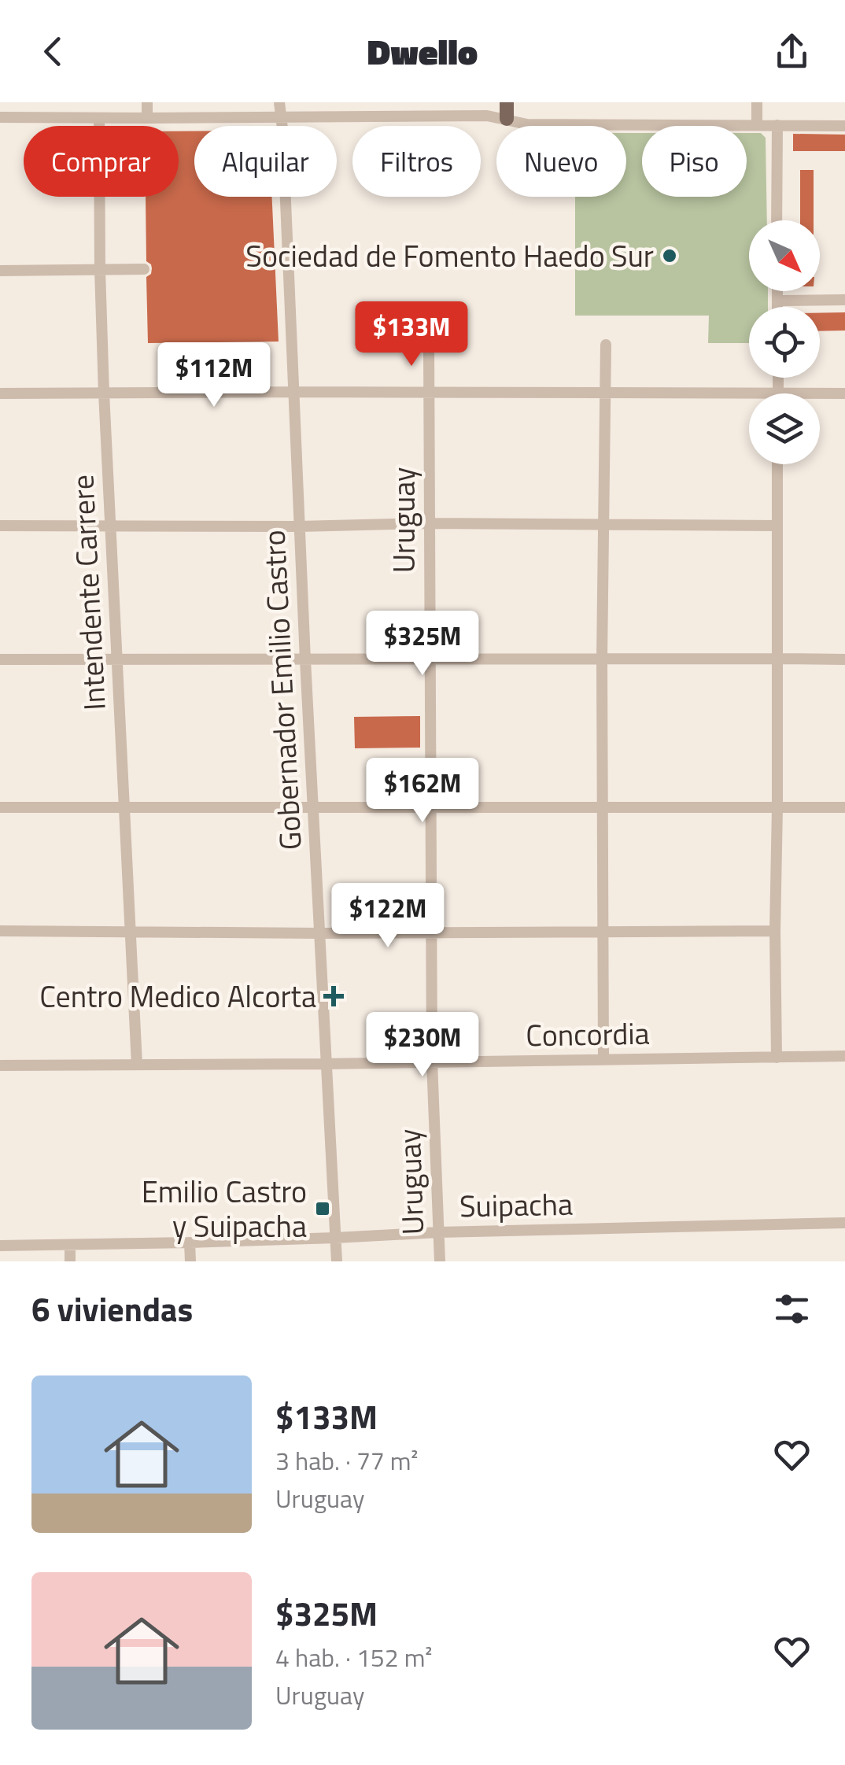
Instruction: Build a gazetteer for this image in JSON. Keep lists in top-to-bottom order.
{
  "streets": {
    "street": [
      "Uruguay",
      "Intendente Carrere",
      "Gobernador Emilio Castro",
      "Concordia",
      "Suipacha"
    ]
  },
  "crossings": [
    ["Uruguay", "Concordia"],
    ["Uruguay", "Suipacha"],
    ["Intendente Carrere", "Concordia"],
    ["Gobernador Emilio Castro", "Concordia"],
    ["Gobernador Emilio Castro", "Suipacha"]
  ],
  "places": {
    "other": ["Sociedad de Fomento Haedo Sur"],
    "health": ["Centro Medico Alcorta"],
    "transit": ["Emilio Castro y Suipacha"]
  },
  "north": "bottom right",
  "page": {
    "header": "Dwello",
    "chip": [
      "Comprar",
      "Alquilar",
      "Filtros",
      "Nuevo",
      "Piso"
    ],
    "price": [
      "$133M",
      "$112M",
      "$325M",
      "$162M",
      "$122M",
      "$230M"
    ],
    "heading": "6 viviendas",
    "list": [
      {
        "name": "$133M",
        "note": "3 hab. · 77 m² · Uruguay"
      },
      {
        "name": "$325M",
        "note": "4 hab. · 152 m² · Uruguay"
      }
    ]
  }
}
